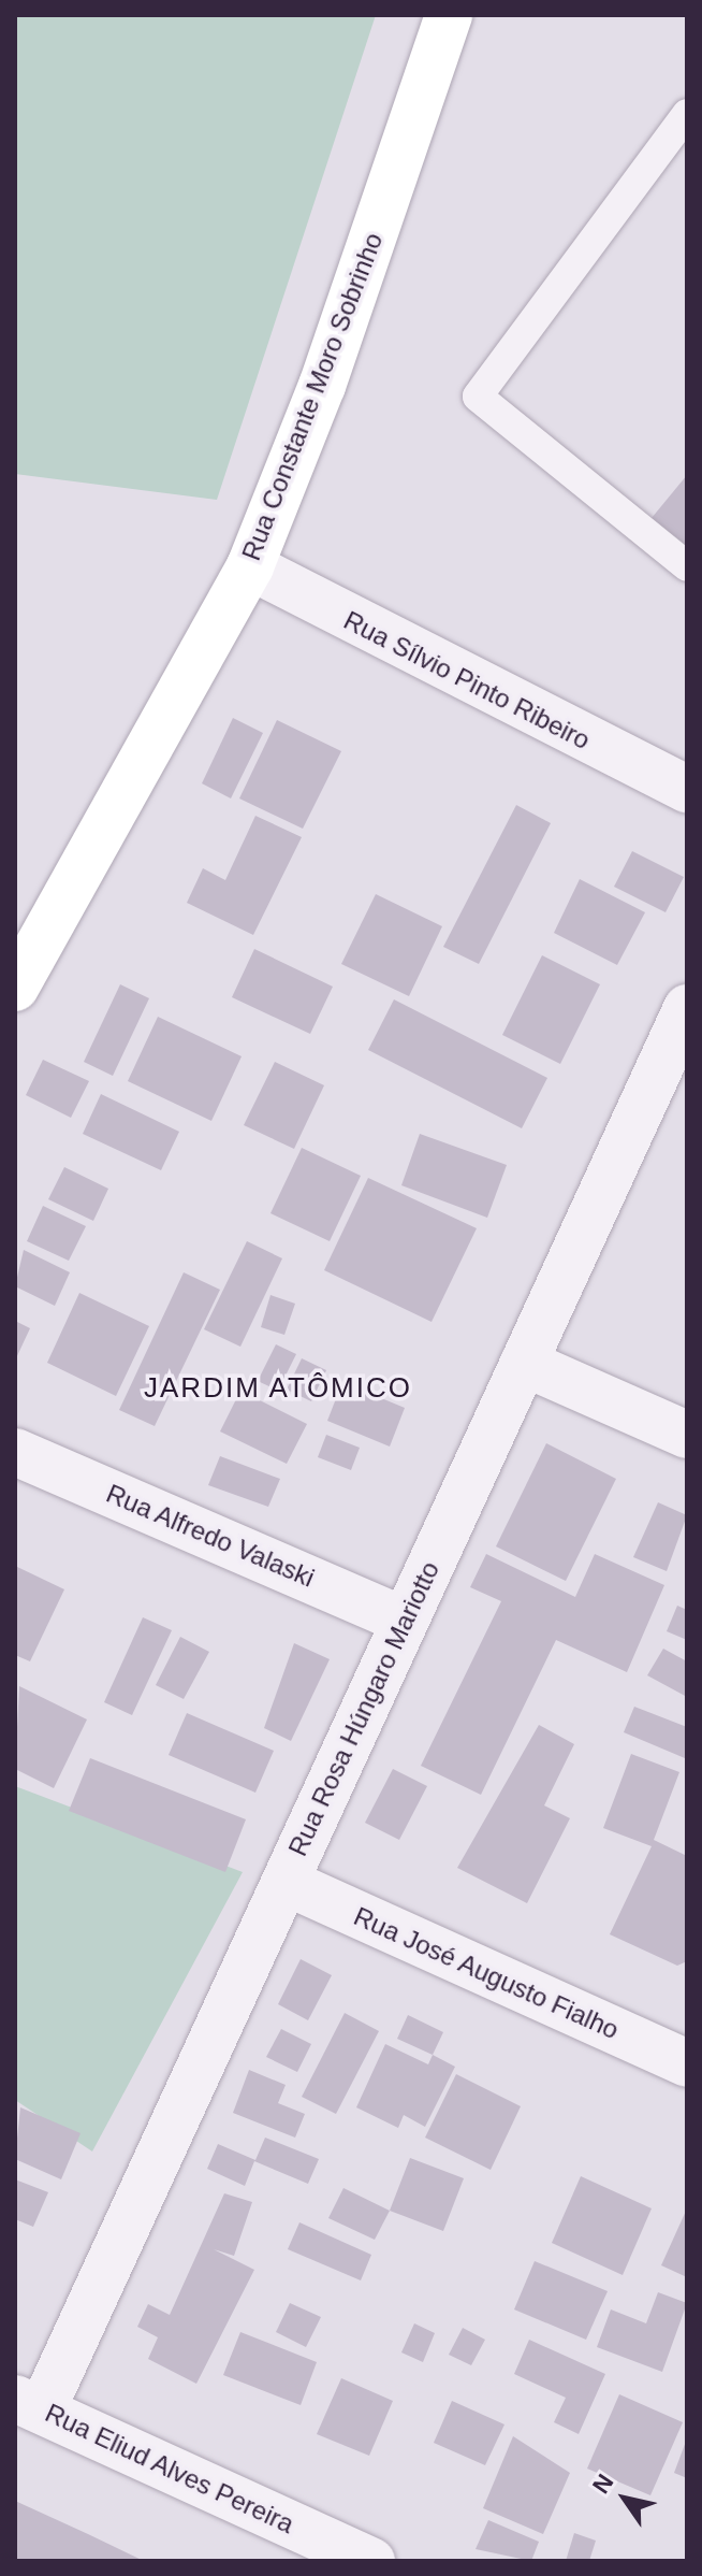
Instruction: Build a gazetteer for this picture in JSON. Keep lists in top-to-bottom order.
{
  "streets": {
    "main road": ["Rua Constante Moro Sobrinho"],
    "street": [
      "Rua Sílvio Pinto Ribeiro",
      "Rua Alfredo Valaski",
      "Rua Rosa Húngaro Mariotto",
      "Rua José Augusto Fialho",
      "Rua Eliud Alves Pereira"
    ]
  },
  "crossings": [
    ["Rua Constante Moro Sobrinho", "Rua Sílvio Pinto Ribeiro"],
    ["Rua Alfredo Valaski", "Rua Rosa Húngaro Mariotto"],
    ["Rua Rosa Húngaro Mariotto", "Rua José Augusto Fialho"],
    ["Rua Rosa Húngaro Mariotto", "Rua Eliud Alves Pereira"]
  ],
  "districts": ["JARDIM ATÔMICO"],
  "north": "top left"
}
